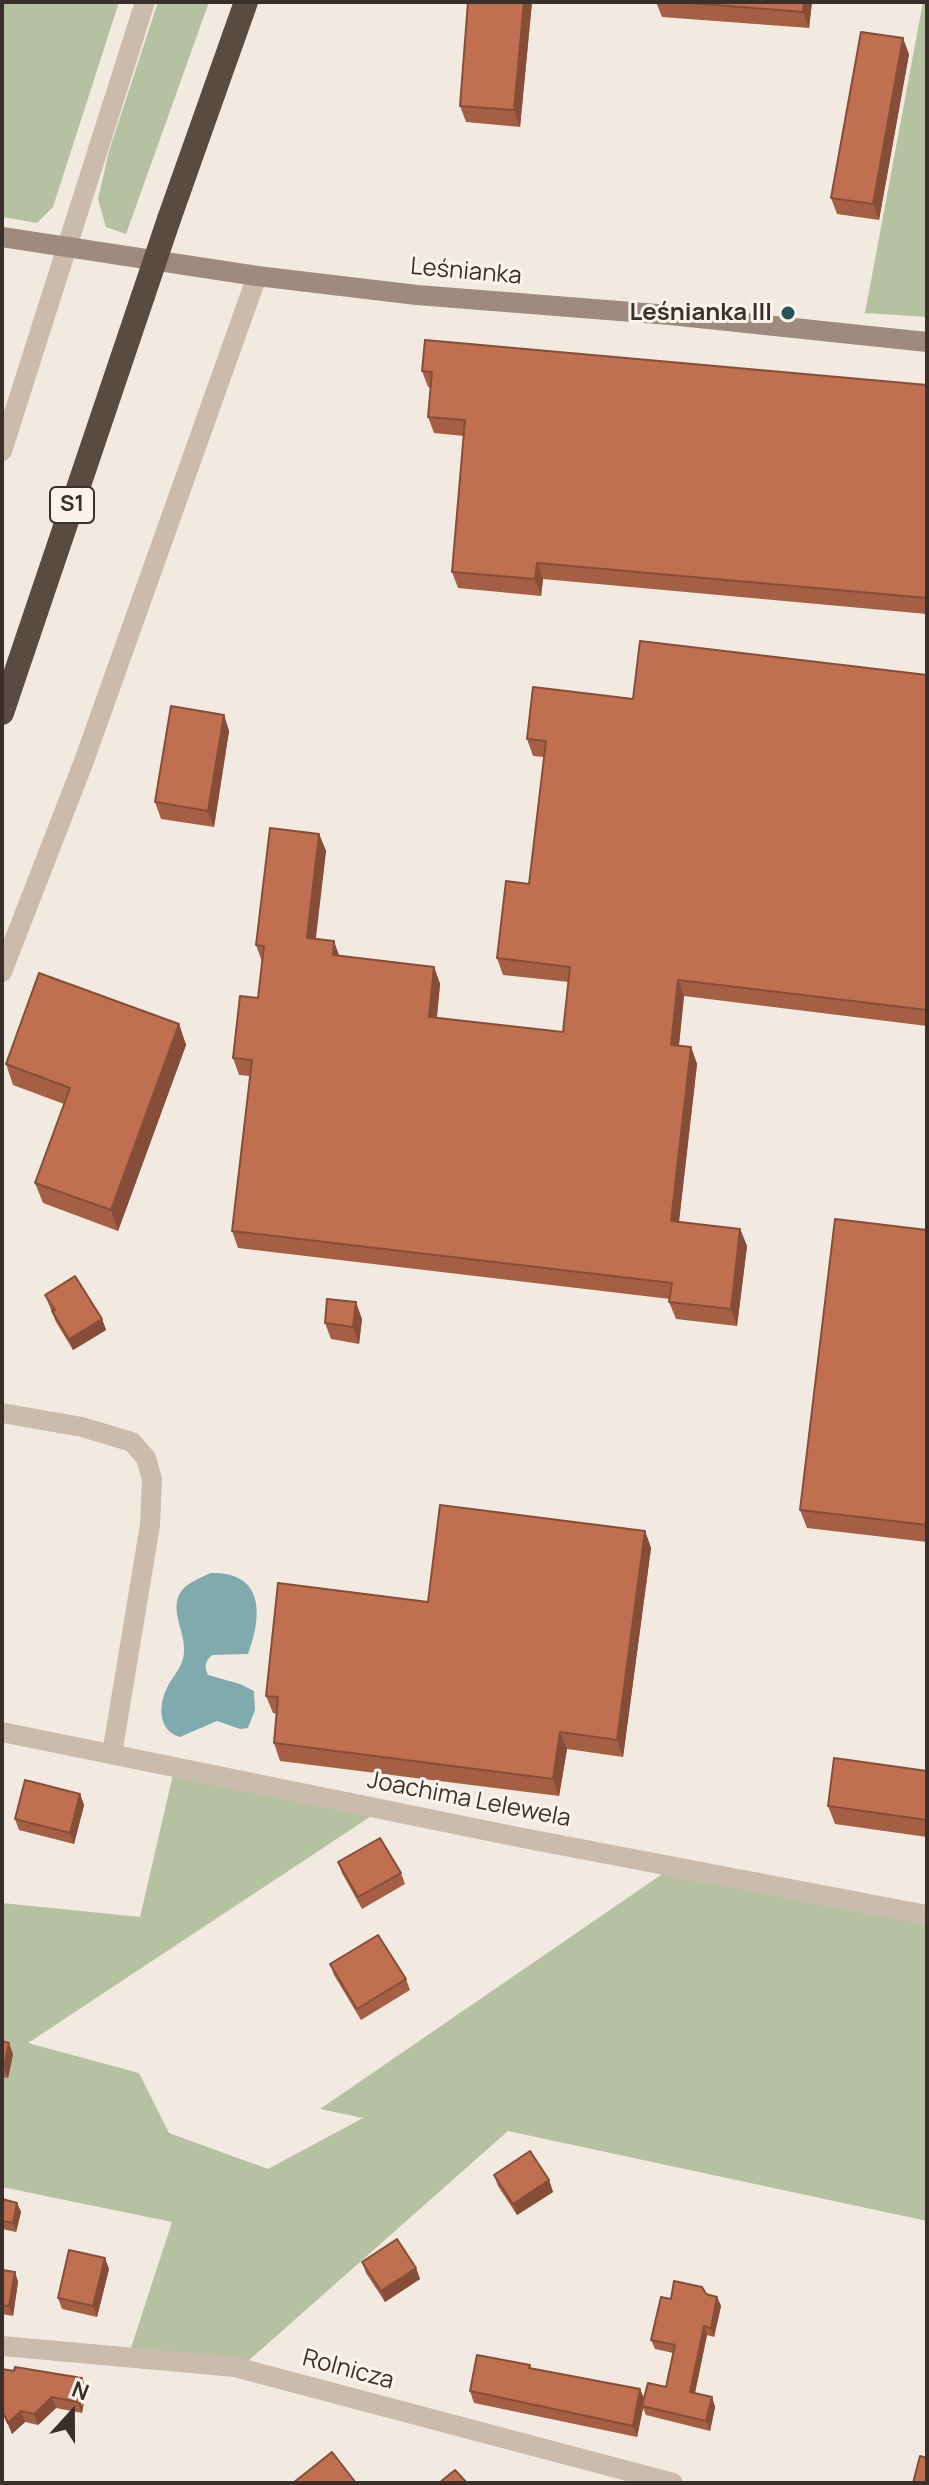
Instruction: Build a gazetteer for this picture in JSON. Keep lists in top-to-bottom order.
{
  "streets": {
    "highway": ["S1"],
    "street": ["Leśnianka", "Joachima Lelewela", "Rolnicza"]
  },
  "places": ["Leśnianka III"],
  "north": "top"
}
